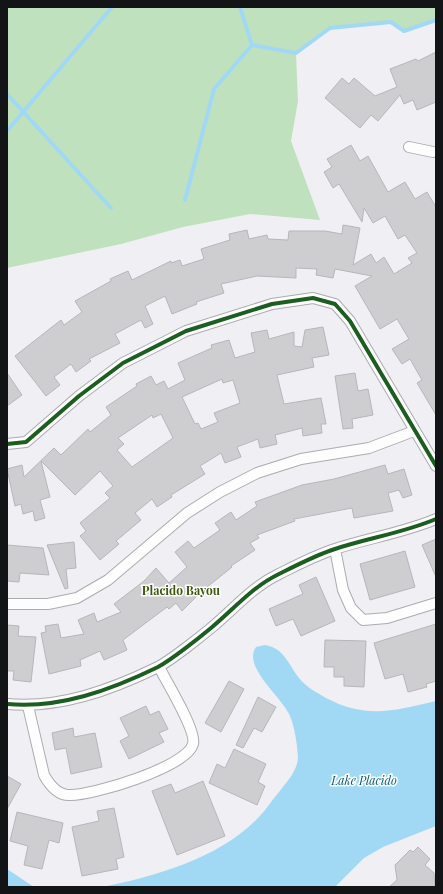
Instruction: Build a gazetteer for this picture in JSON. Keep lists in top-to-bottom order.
{
  "districts": ["Placido Bayou"],
  "water": ["Lake Placido"]
}
